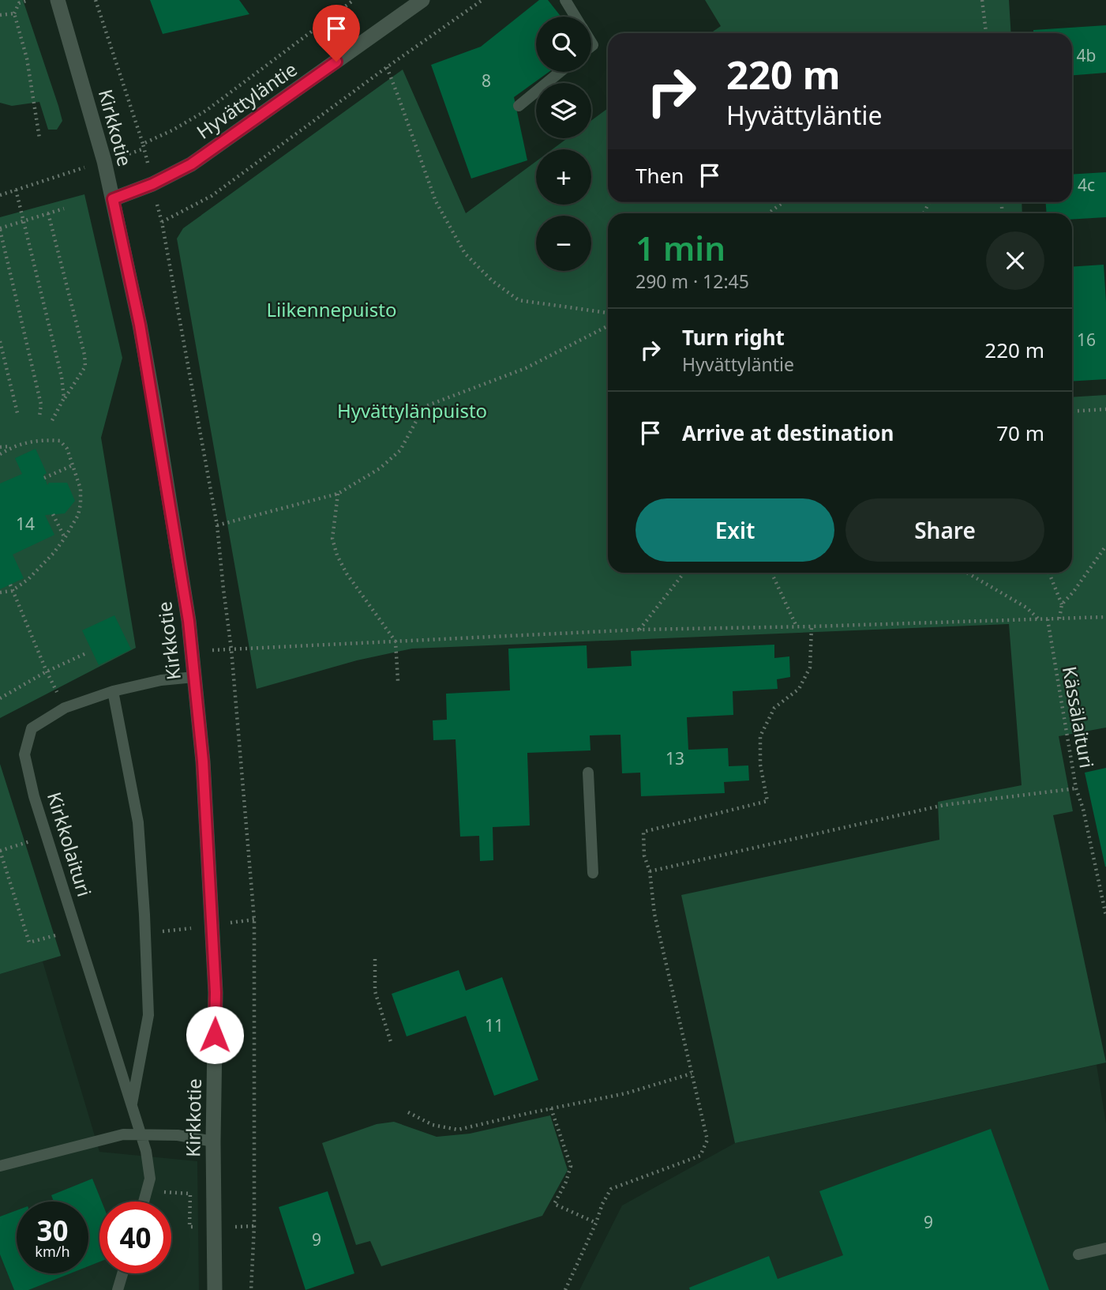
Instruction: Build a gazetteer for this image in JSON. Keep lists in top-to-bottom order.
{
  "streets": {
    "street": ["Hyvättyläntie", "Kirkkotie"],
    "lane": ["Kirkkolaituri"],
    "path": ["Kässälaituri"]
  },
  "crossings": [
    ["Hyvättyläntie", "Kirkkotie"],
    ["Kirkkotie", "Kirkkolaituri"]
  ],
  "parks": ["Liikennepuisto", "Hyvättylänpuisto"],
  "house_numbers": [
    "4b",
    "8",
    "4c",
    "16",
    "14",
    "13",
    "11",
    "9",
    "9"
  ],
  "page": {
    "map_buttons": ["+", "−"],
    "turn": ["220 m", "Hyvättyläntie"],
    "then": "Then",
    "heading": ["1 min", "290 m · 12:45"],
    "list": [
      {
        "name": "Turn right",
        "note": "Hyvättyläntie",
        "value": "220 m"
      },
      {
        "name": "Arrive at destination",
        "value": "70 m"
      }
    ],
    "buttons": ["Exit", "Share"],
    "speed": "30 km/h",
    "limit": "40"
  }
}
